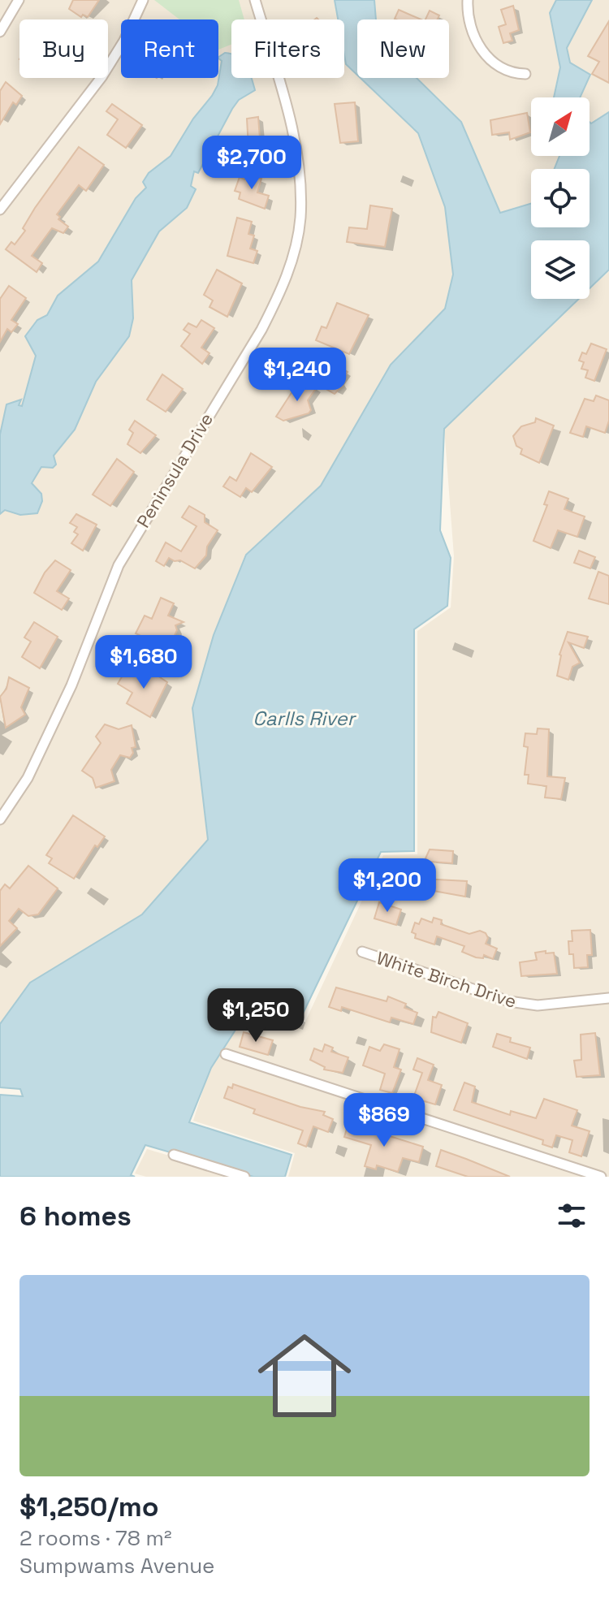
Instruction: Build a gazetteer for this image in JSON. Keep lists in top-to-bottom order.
{
  "streets": {
    "street": ["Peninsula Drive", "White Birch Drive"]
  },
  "water": ["Carlls River"],
  "north": "top right",
  "page": {
    "chip": [
      "Buy",
      "Rent",
      "Filters",
      "New"
    ],
    "price": [
      "$2,700",
      "$1,240",
      "$1,680",
      "$1,200",
      "$1,250",
      "$869"
    ],
    "heading": "6 homes",
    "list": [
      {
        "name": "$1,250/mo",
        "note": "2 rooms · 78 m² · Sumpwams Avenue"
      }
    ]
  }
}
